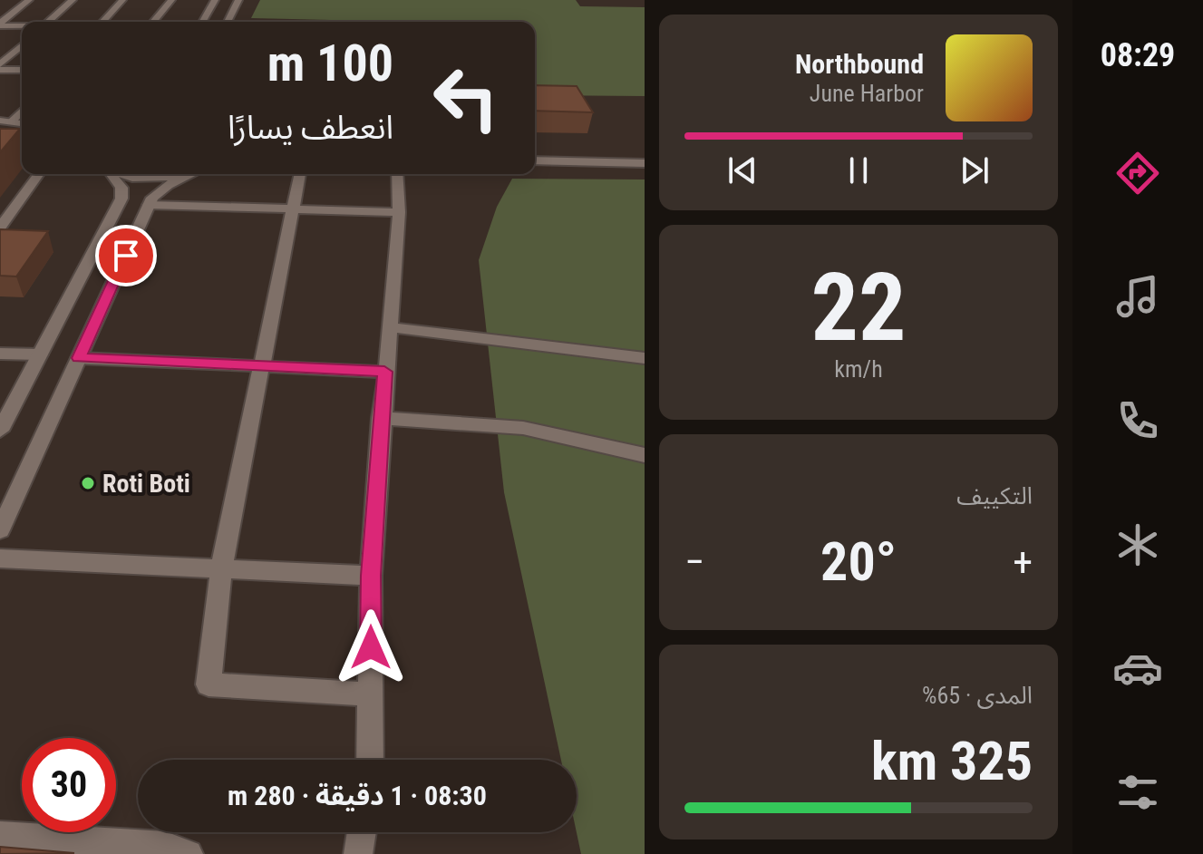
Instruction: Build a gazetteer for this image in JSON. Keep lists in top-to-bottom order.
{
  "places": ["Roti Boti"],
  "page": {
    "tabs": "08:29",
    "turn": ["100 m", "انعطف يسارًا"],
    "song": ["Northbound", "June Harbor"],
    "tile": [
      ["22", "km/h"],
      "التكييف",
      ["المدى · 65%", "325 km"]
    ],
    "heat": ["−", "20°", "+"],
    "limit": "30",
    "trip": "08:30 · 1 دقيقة · 280 m"
  }
}
